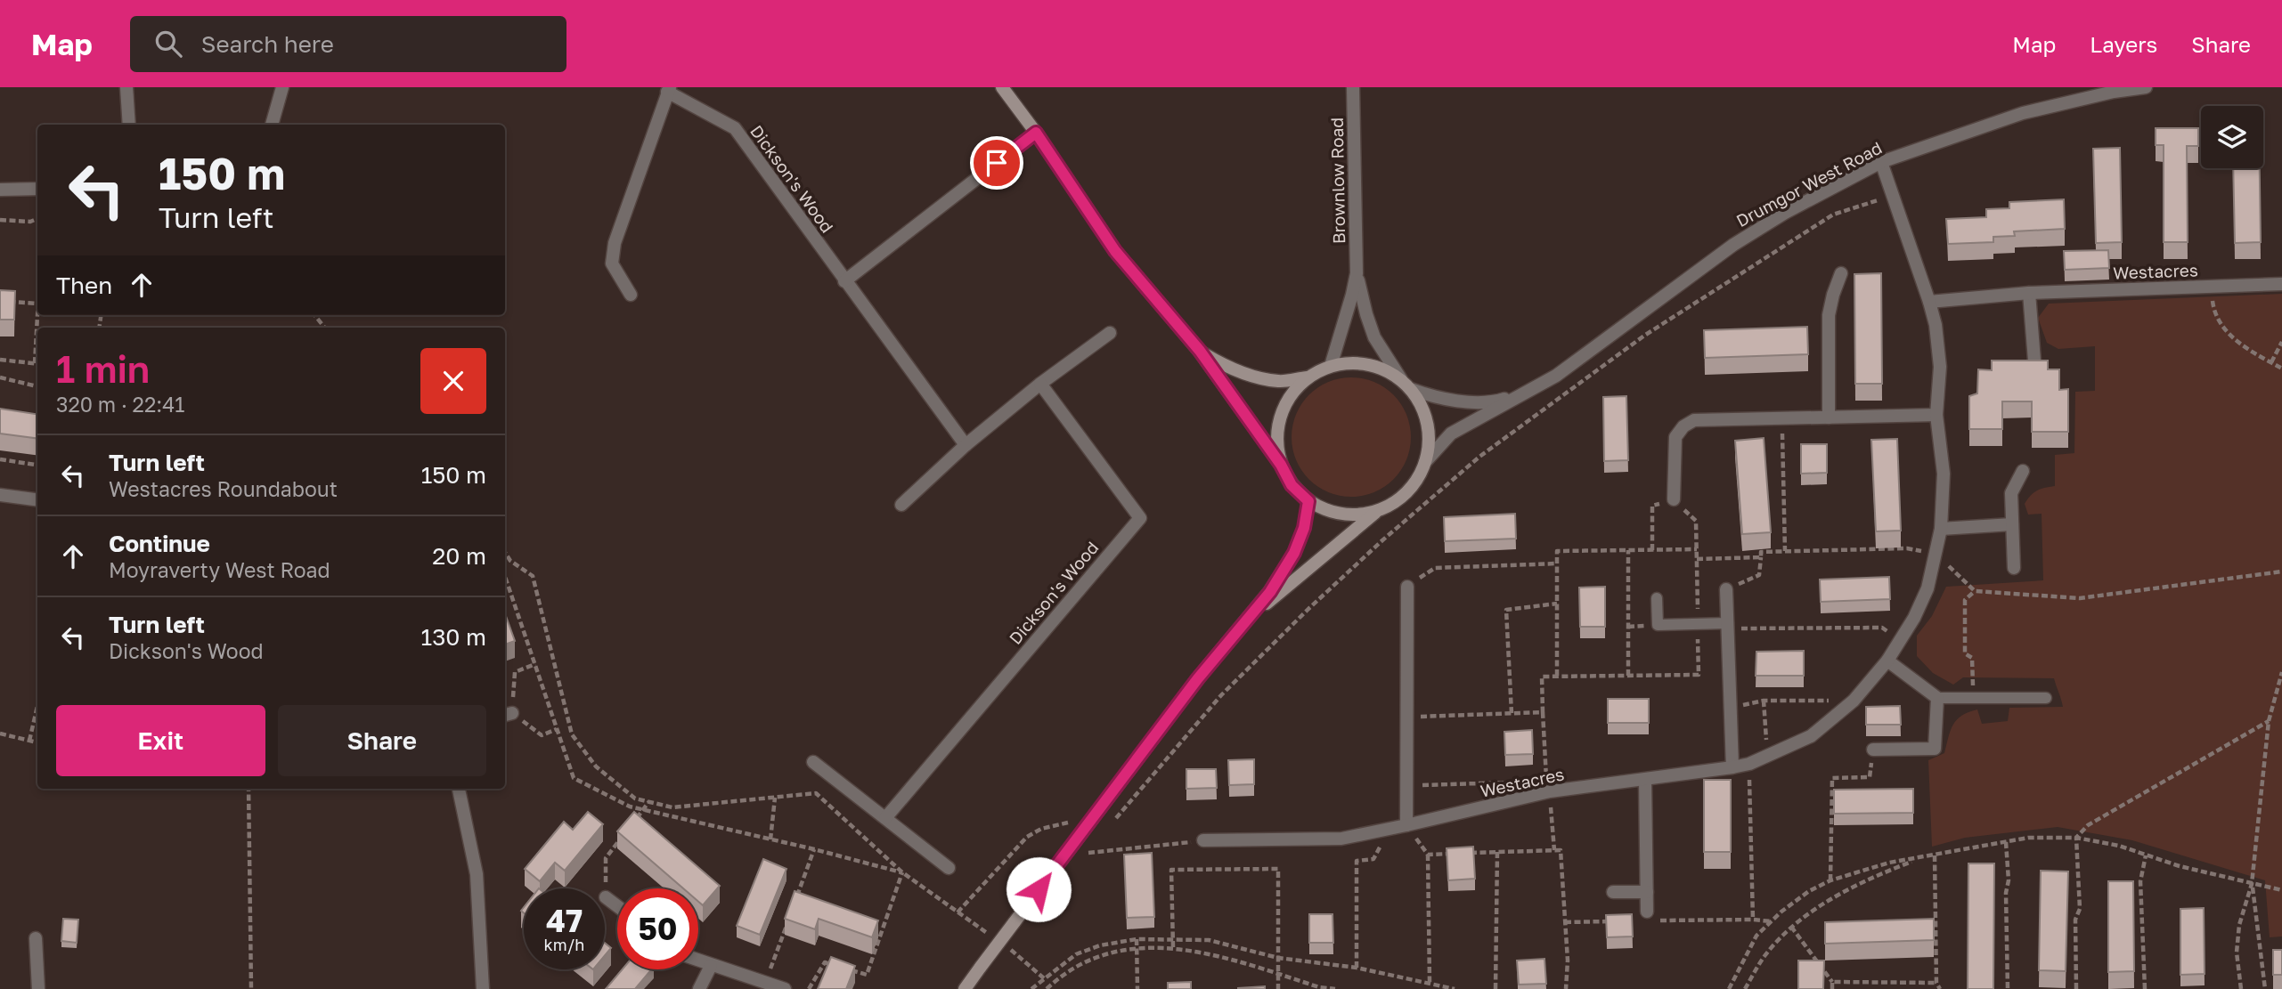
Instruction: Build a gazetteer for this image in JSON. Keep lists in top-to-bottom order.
{
  "streets": {
    "street": [
      "Dickson's Wood",
      "Brownlow Road",
      "Drumgor West Road",
      "Westacres"
    ]
  },
  "crossings": [
    ["Brownlow Road", "Drumgor West Road"],
    ["Drumgor West Road", "Westacres"]
  ],
  "page": {
    "header": "Map",
    "search": "Search here",
    "nav": ["Map", "Layers", "Share"],
    "turn": ["150 m", "Turn left"],
    "then": "Then",
    "heading": ["1 min", "320 m · 22:41"],
    "list": [
      {
        "name": "Turn left",
        "note": "Westacres Roundabout",
        "value": "150 m"
      },
      {
        "name": "Continue",
        "note": "Moyraverty West Road",
        "value": "20 m"
      },
      {
        "name": "Turn left",
        "note": "Dickson's Wood",
        "value": "130 m"
      }
    ],
    "buttons": ["Exit", "Share"],
    "speed": "47 km/h",
    "limit": "50"
  }
}
